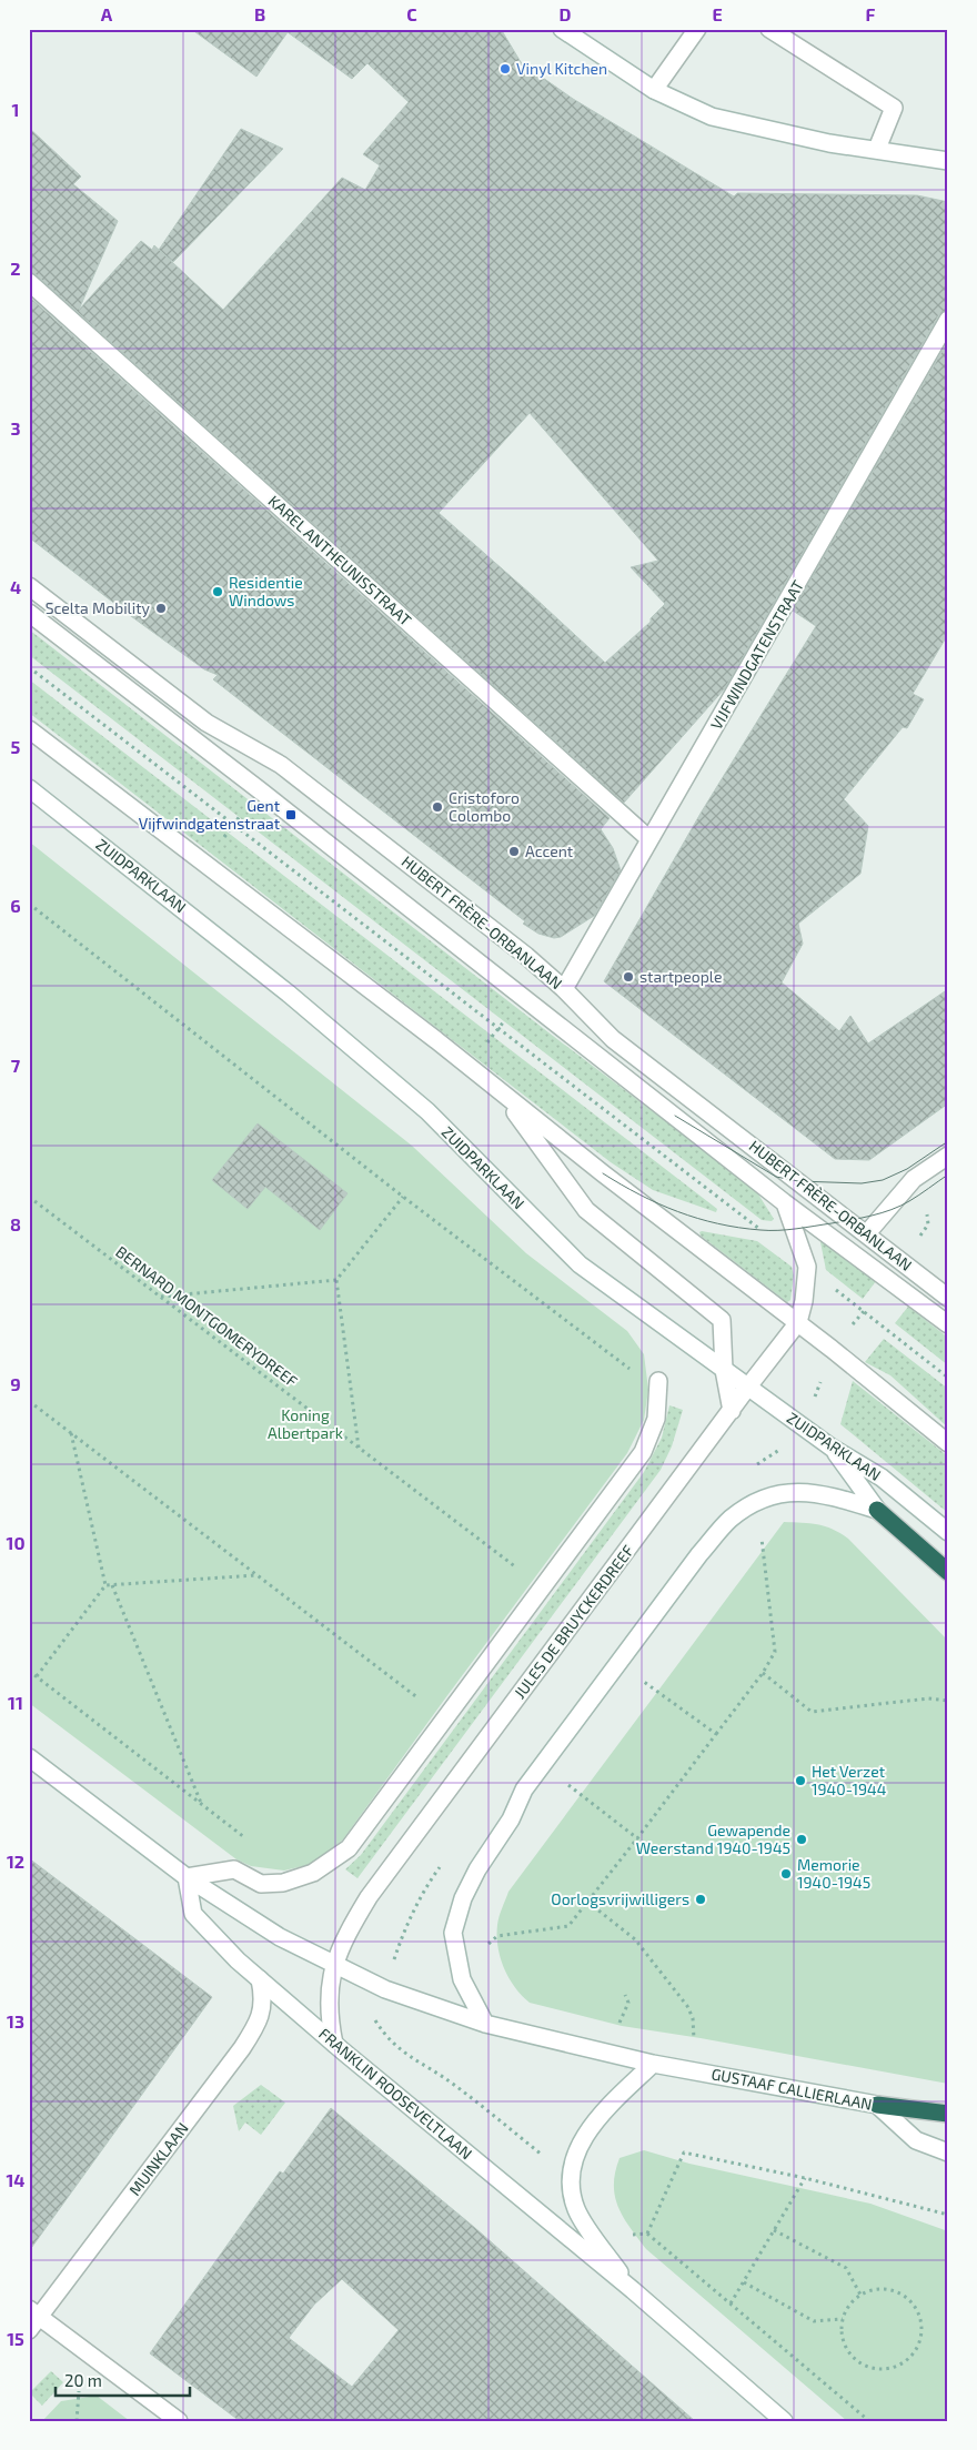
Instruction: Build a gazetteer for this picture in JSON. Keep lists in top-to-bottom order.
{
  "streets": {
    "street": [
      "KAREL ANTHEUNISSTRAAT",
      "VIJFWINDGATENSTRAAT",
      "ZUIDPARKLAAN",
      "HUBERT FRÈRE-ORBANLAAN",
      "JULES DE BRUYCKERDREEF",
      "GUSTAAF CALLIERLAAN",
      "FRANKLIN ROOSEVELTLAAN",
      "MUINKLAAN"
    ],
    "path": ["BERNARD MONTGOMERYDREEF"]
  },
  "crossings": [
    ["KAREL ANTHEUNISSTRAAT", "VIJFWINDGATENSTRAAT"],
    ["VIJFWINDGATENSTRAAT", "HUBERT FRÈRE-ORBANLAAN"],
    ["ZUIDPARKLAAN", "JULES DE BRUYCKERDREEF"],
    ["JULES DE BRUYCKERDREEF", "FRANKLIN ROOSEVELTLAAN"],
    ["GUSTAAF CALLIERLAAN", "FRANKLIN ROOSEVELTLAAN"],
    ["FRANKLIN ROOSEVELTLAAN", "MUINKLAAN"]
  ],
  "parks": ["Koning Albertpark"],
  "places": {
    "other": [
      "Vinyl Kitchen",
      "Residentie Windows",
      "Scelta Mobility",
      "Cristoforo Colombo",
      "Accent",
      "startpeople",
      "Het Verzet 1940-1944",
      "Gewapende Weerstand 1940-1945",
      "Memorie 1940-1945",
      "Oorlogsvrijwilligers"
    ],
    "transit": ["Gent Vijfwindgatenstraat"]
  },
  "scale_bar": "20 m",
  "grid": {
    "columns": [
      "A",
      "B",
      "C",
      "D",
      "E",
      "F"
    ],
    "rows": [
      "1",
      "2",
      "3",
      "4",
      "5",
      "6",
      "7",
      "8",
      "9",
      "10",
      "11",
      "12",
      "13",
      "14",
      "15"
    ]
  }
}
